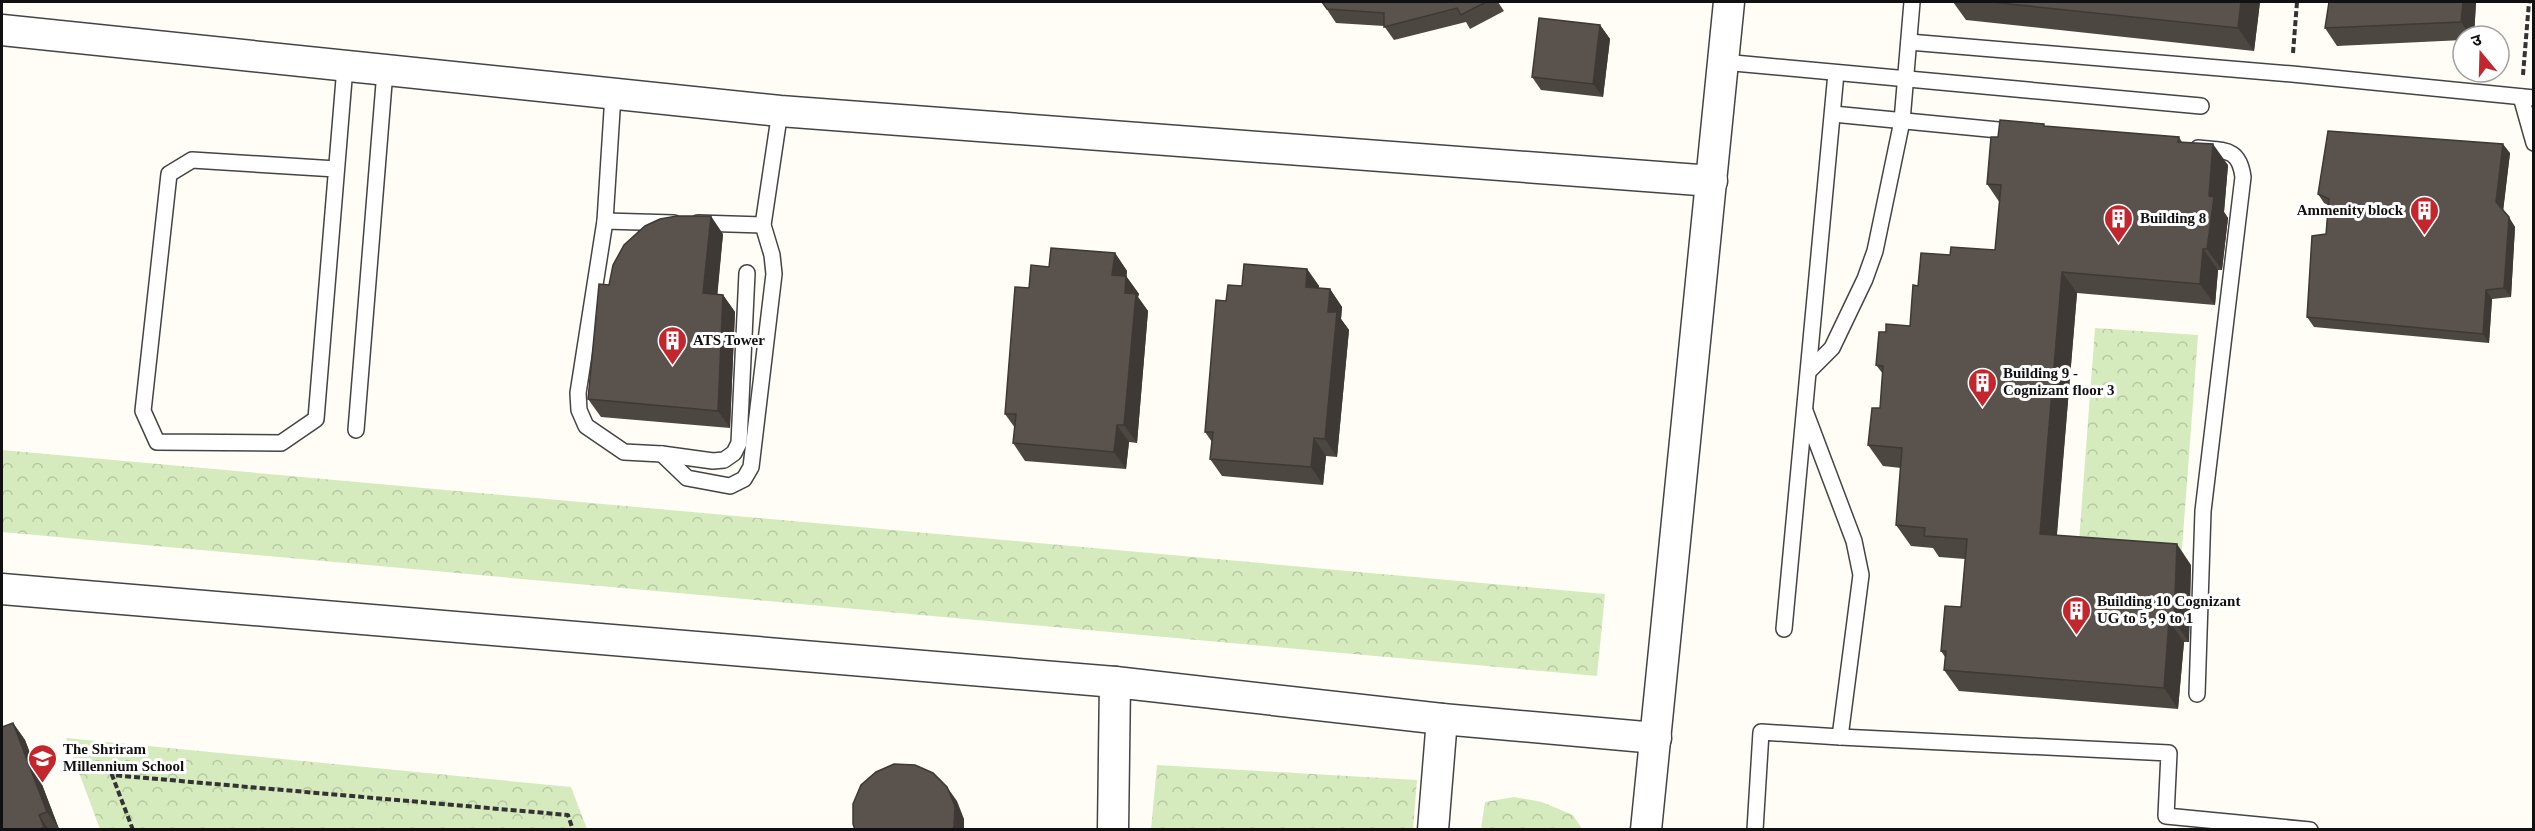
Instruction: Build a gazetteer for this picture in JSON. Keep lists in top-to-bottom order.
{
  "places": {
    "building": [
      "Ammenity block",
      "Building 8",
      "ATS Tower",
      "Building 9 - Cognizant floor 3",
      "Building 10 Cognizant UG to 5 , 9 to 1"
    ],
    "school or university": ["The Shriram Millennium School"]
  },
  "north": "top"
}
